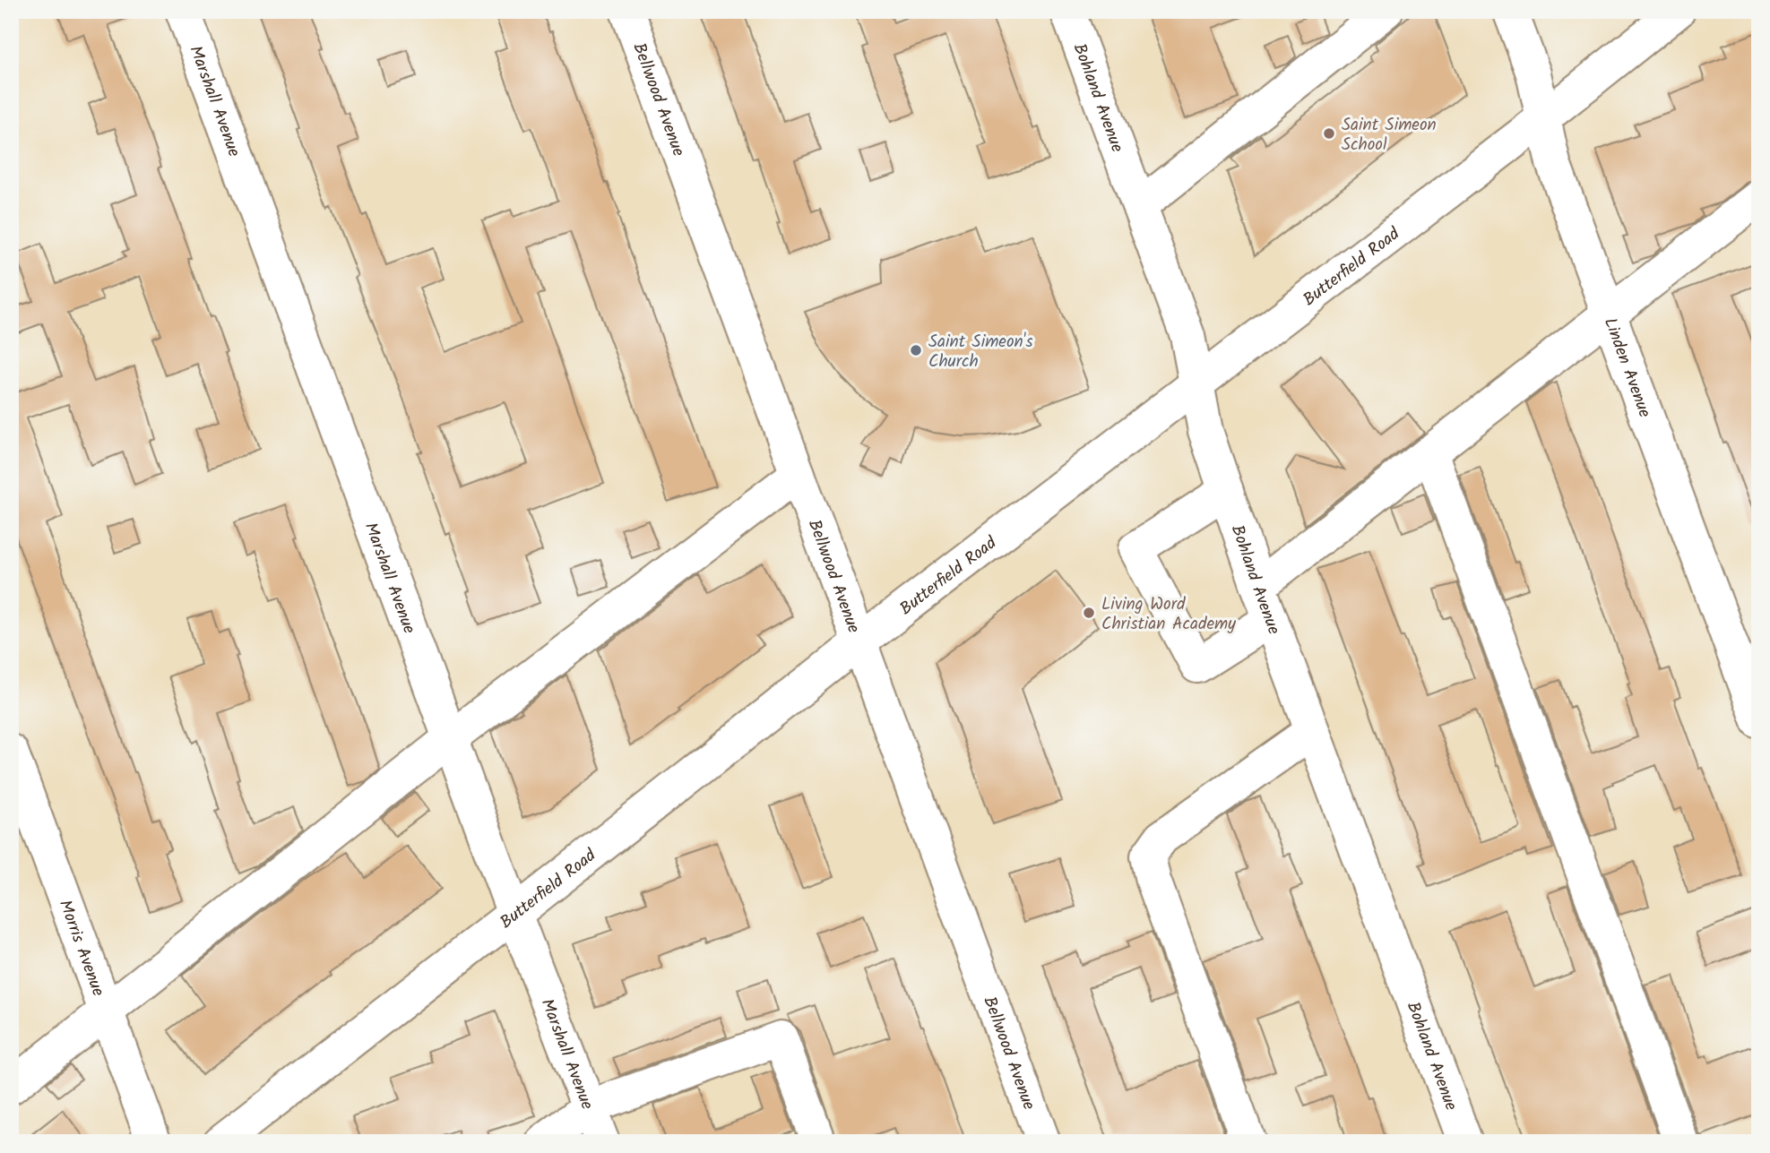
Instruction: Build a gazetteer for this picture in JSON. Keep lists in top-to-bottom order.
{
  "streets": {
    "street": [
      "Bohland Avenue",
      "Bellwood Avenue",
      "Marshall Avenue",
      "Butterfield Road",
      "Linden Avenue",
      "Morris Avenue"
    ]
  },
  "crossings": [
    ["Bohland Avenue", "Butterfield Road"],
    ["Bellwood Avenue", "Butterfield Road"],
    ["Marshall Avenue", "Butterfield Road"],
    ["Butterfield Road", "Linden Avenue"]
  ],
  "places": ["Saint Simeon School", "Saint Simeon's Church", "Living Word Christian Academy"]
}
